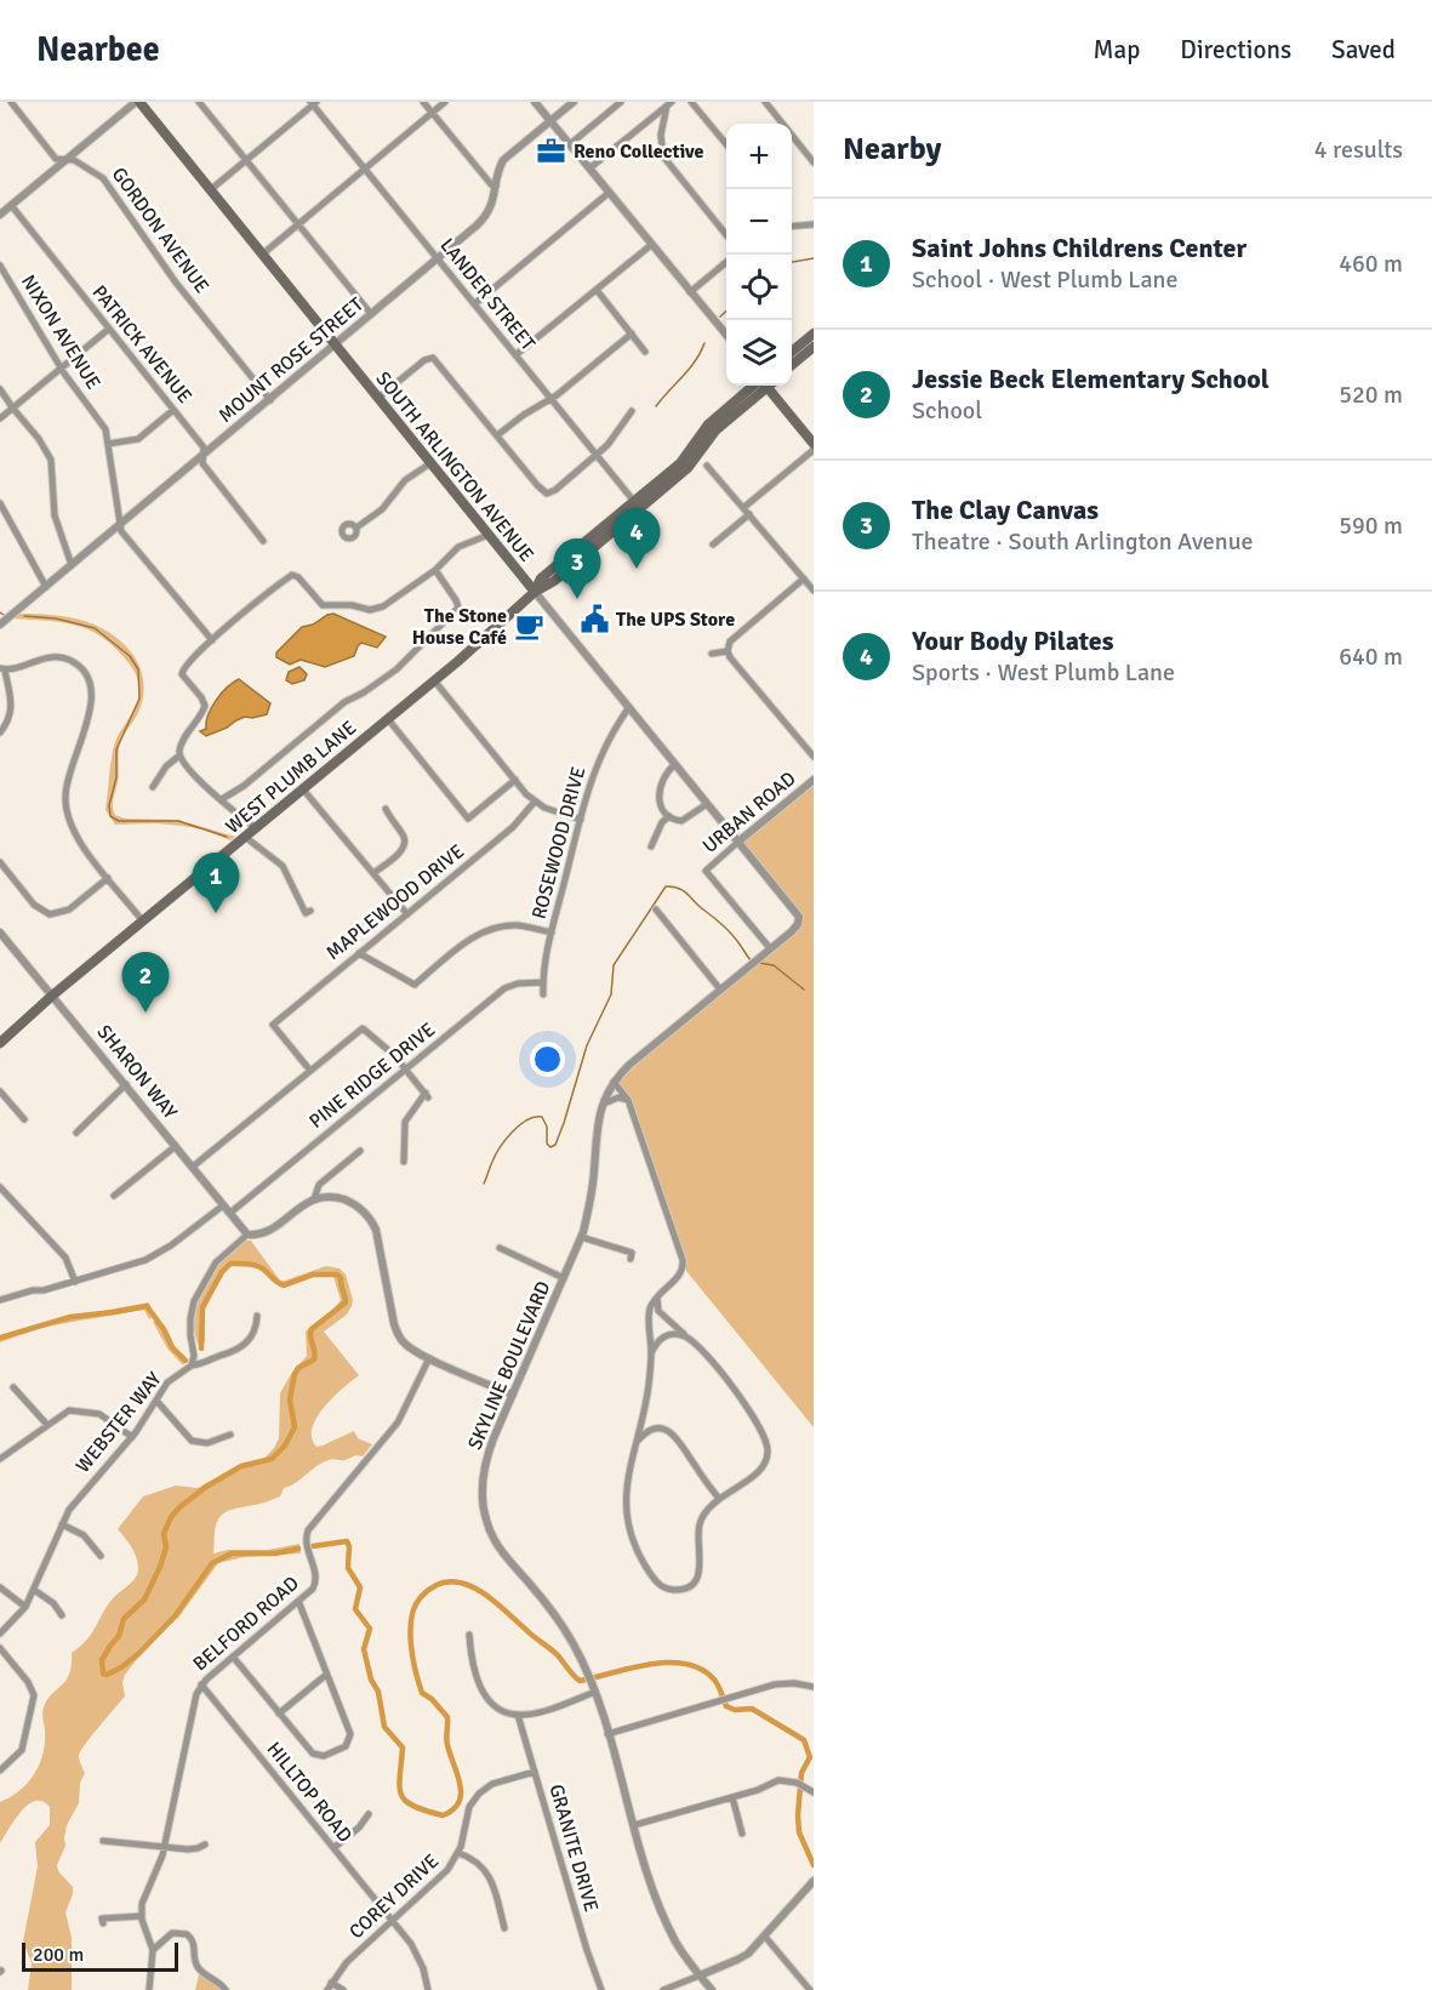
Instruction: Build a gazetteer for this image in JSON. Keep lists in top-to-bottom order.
{
  "streets": {
    "main road": ["SOUTH ARLINGTON AVENUE", "WEST PLUMB LANE"],
    "street": [
      "GORDON AVENUE",
      "LANDER STREET",
      "NIXON AVENUE",
      "PATRICK AVENUE",
      "MOUNT ROSE STREET",
      "URBAN ROAD",
      "ROSEWOOD DRIVE",
      "MAPLEWOOD DRIVE",
      "SHARON WAY",
      "PINE RIDGE DRIVE",
      "SKYLINE BOULEVARD",
      "WEBSTER WAY",
      "BELFORD ROAD",
      "HILLTOP ROAD",
      "GRANITE DRIVE",
      "COREY DRIVE"
    ]
  },
  "crossings": [
    ["GORDON AVENUE", "MOUNT ROSE STREET"],
    ["LANDER STREET", "MOUNT ROSE STREET"],
    ["LANDER STREET", "WEST PLUMB LANE"],
    ["NIXON AVENUE", "MOUNT ROSE STREET"],
    ["PATRICK AVENUE", "MOUNT ROSE STREET"],
    ["MOUNT ROSE STREET", "SOUTH ARLINGTON AVENUE"],
    ["SOUTH ARLINGTON AVENUE", "WEST PLUMB LANE"],
    ["SOUTH ARLINGTON AVENUE", "URBAN ROAD"],
    ["SOUTH ARLINGTON AVENUE", "ROSEWOOD DRIVE"],
    ["SOUTH ARLINGTON AVENUE", "SKYLINE BOULEVARD"],
    ["WEST PLUMB LANE", "SHARON WAY"],
    ["URBAN ROAD", "SKYLINE BOULEVARD"],
    ["ROSEWOOD DRIVE", "PINE RIDGE DRIVE"],
    ["SHARON WAY", "PINE RIDGE DRIVE"],
    ["SHARON WAY", "WEBSTER WAY"],
    ["BELFORD ROAD", "HILLTOP ROAD"],
    ["HILLTOP ROAD", "COREY DRIVE"],
    ["GRANITE DRIVE", "COREY DRIVE"]
  ],
  "places": {
    "office": ["Reno Collective"],
    "public building": ["The UPS Store"],
    "cafe": ["The Stone House Café"]
  },
  "scale_bar": "200 m",
  "page": {
    "header": "Nearbee",
    "nav": ["Map", "Directions", "Saved"],
    "heading": ["Nearby", "4 results"],
    "map_buttons": ["+", "−"],
    "list": [
      {
        "mark": "1",
        "name": "Saint Johns Childrens Center",
        "note": "School · West Plumb Lane",
        "value": "460 m"
      },
      {
        "mark": "2",
        "name": "Jessie Beck Elementary School",
        "note": "School",
        "value": "520 m"
      },
      {
        "mark": "3",
        "name": "The Clay Canvas",
        "note": "Theatre · South Arlington Avenue",
        "value": "590 m"
      },
      {
        "mark": "4",
        "name": "Your Body Pilates",
        "note": "Sports · West Plumb Lane",
        "value": "640 m"
      }
    ],
    "pins": [
      "4",
      "3",
      "1",
      "2"
    ],
    "scale": "200 m"
  }
}
